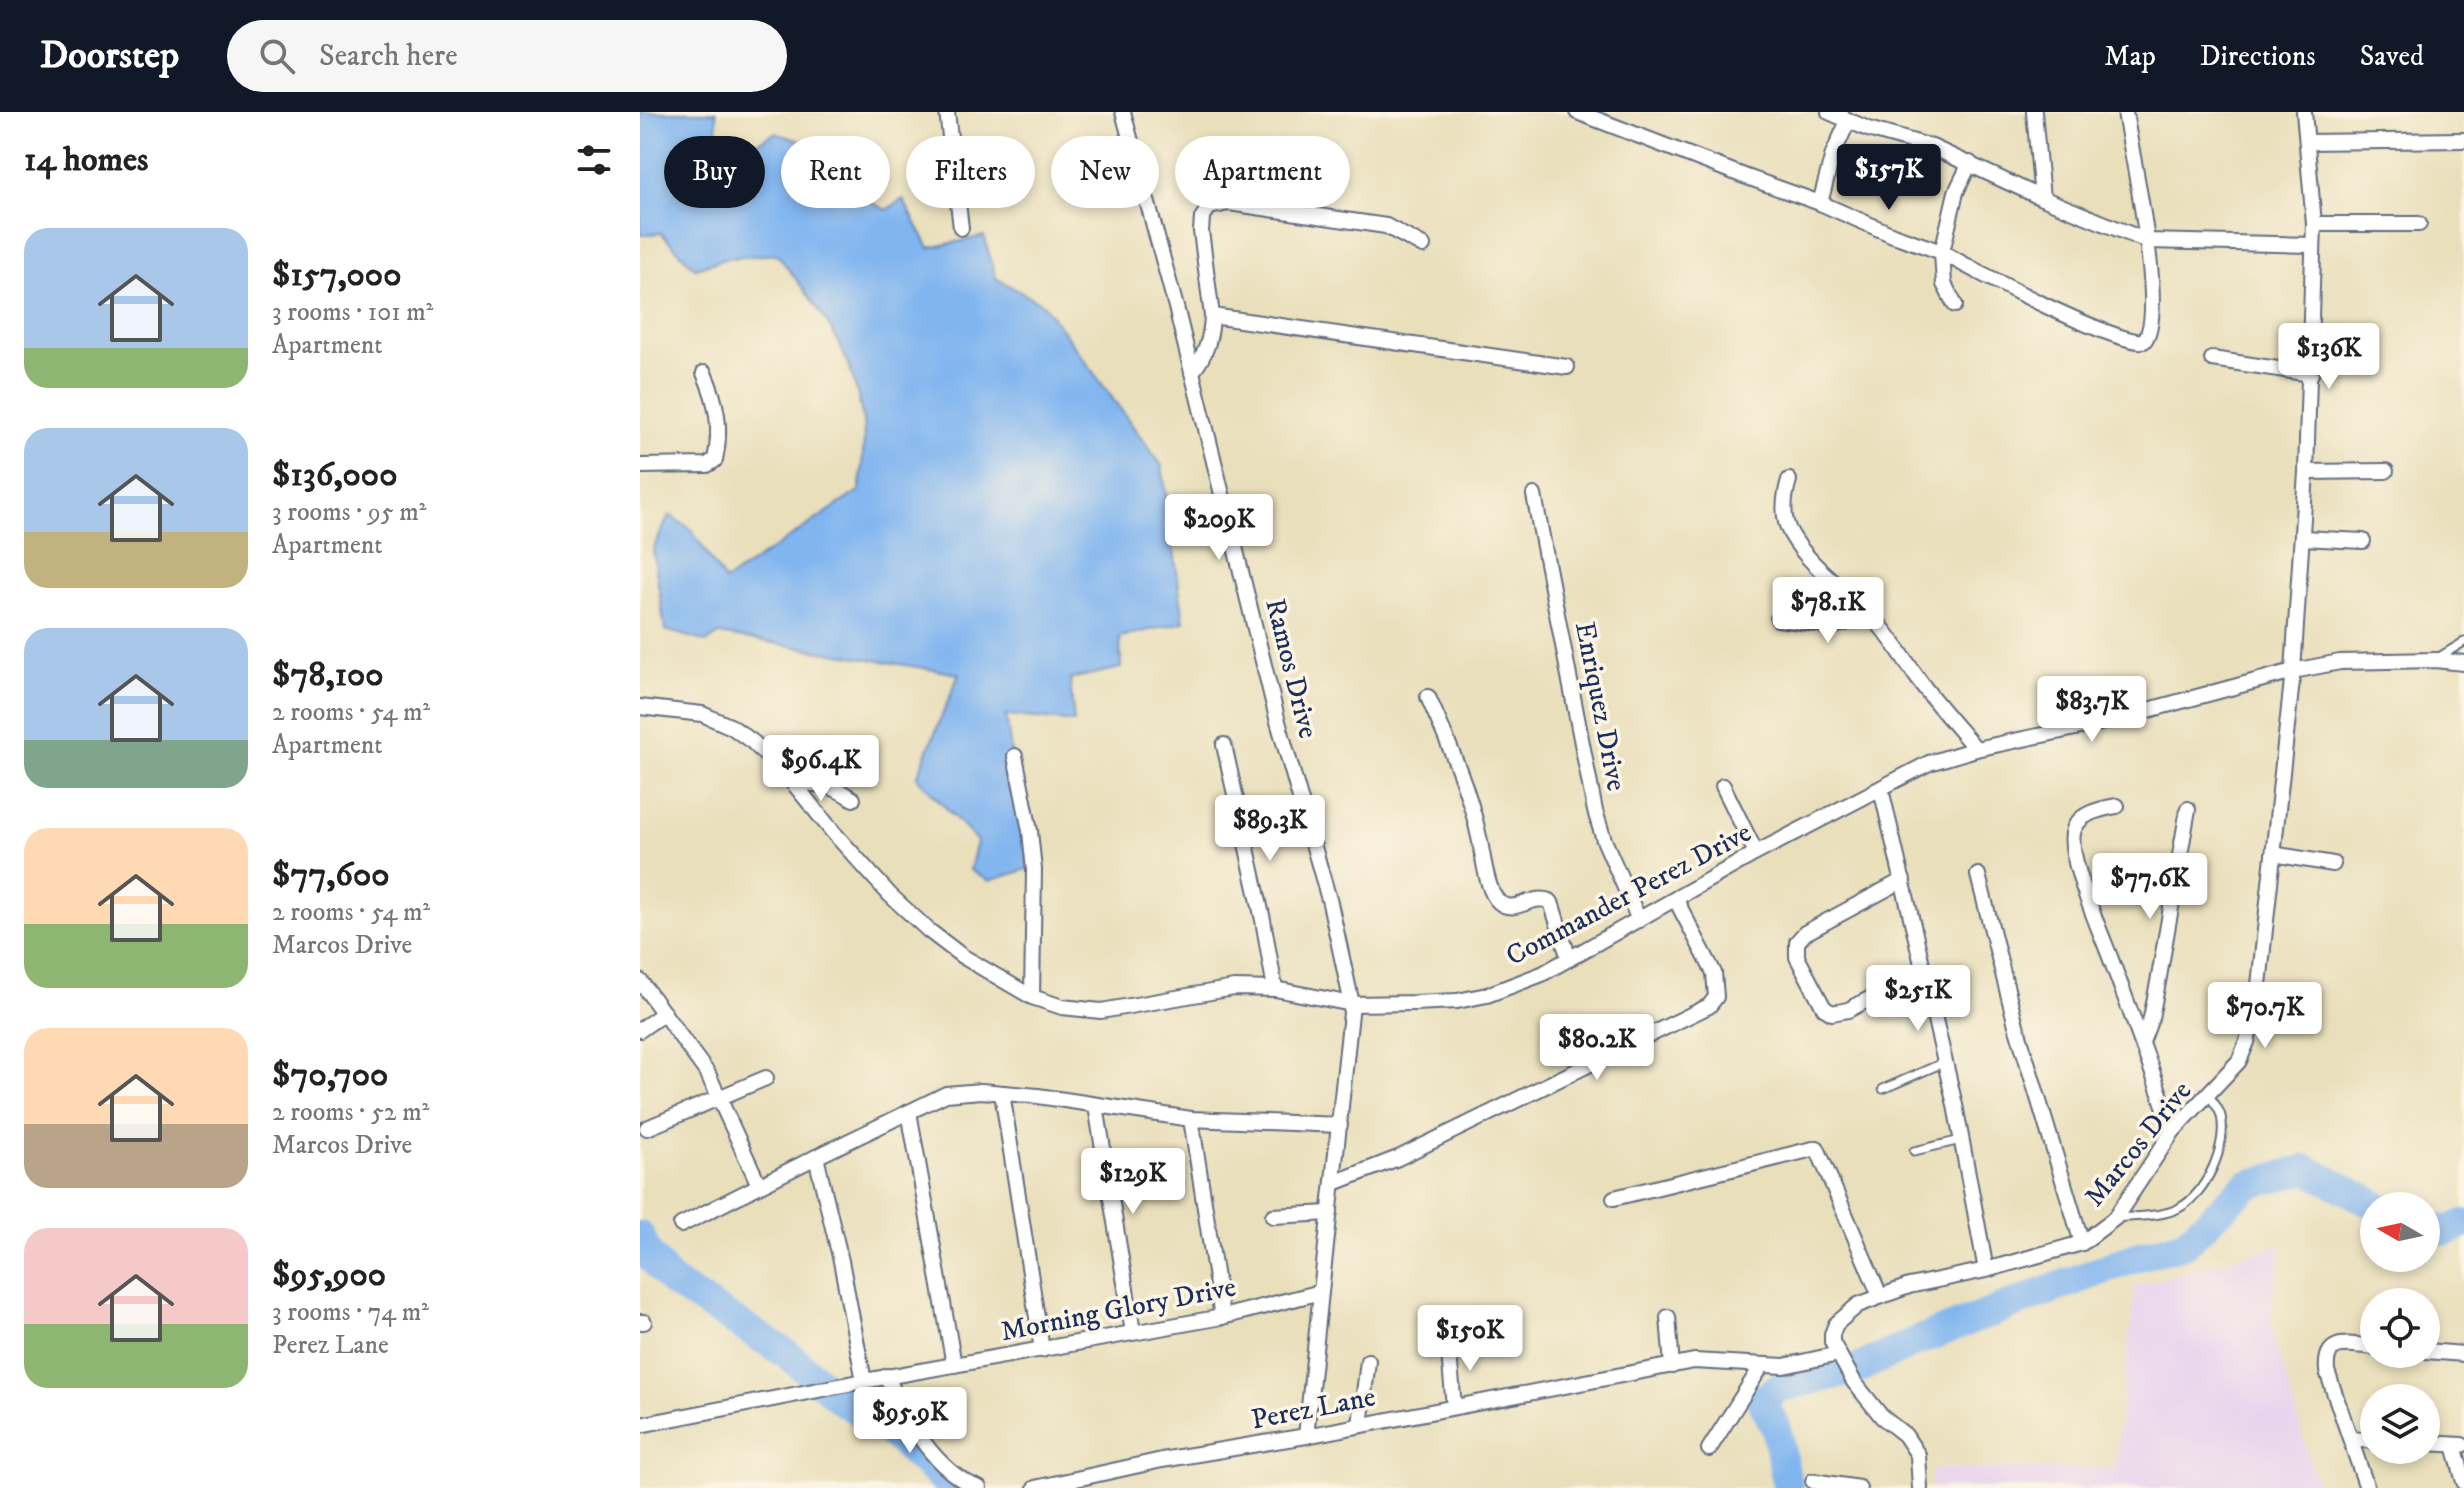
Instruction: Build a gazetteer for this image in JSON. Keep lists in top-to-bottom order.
{
  "streets": {
    "street": [
      "Ramos Drive",
      "Enriquez Drive",
      "Commander Perez Drive",
      "Marcos Drive",
      "Morning Glory Drive",
      "Perez Lane"
    ]
  },
  "crossings": [
    ["Ramos Drive", "Commander Perez Drive"],
    ["Enriquez Drive", "Commander Perez Drive"],
    ["Commander Perez Drive", "Marcos Drive"],
    ["Marcos Drive", "Perez Lane"]
  ],
  "north": "left",
  "page": {
    "header": "Doorstep",
    "search": "Search here",
    "nav": ["Map", "Directions", "Saved"],
    "heading": "14 homes",
    "chip": [
      "Buy",
      "Rent",
      "Filters",
      "New",
      "Apartment"
    ],
    "price": [
      "$157K",
      "$136K",
      "$209K",
      "$78.1K",
      "$83.7K",
      "$96.4K",
      "$89.3K",
      "$77.6K",
      "$251K",
      "$70.7K",
      "$80.2K",
      "$129K",
      "$150K",
      "$95.9K"
    ],
    "list": [
      {
        "name": "$157,000",
        "note": "3 rooms · 101 m² · Apartment"
      },
      {
        "name": "$136,000",
        "note": "3 rooms · 95 m² · Apartment"
      },
      {
        "name": "$78,100",
        "note": "2 rooms · 54 m² · Apartment"
      },
      {
        "name": "$77,600",
        "note": "2 rooms · 54 m² · Marcos Drive"
      },
      {
        "name": "$70,700",
        "note": "2 rooms · 52 m² · Marcos Drive"
      },
      {
        "name": "$95,900",
        "note": "3 rooms · 74 m² · Perez Lane"
      }
    ]
  }
}
